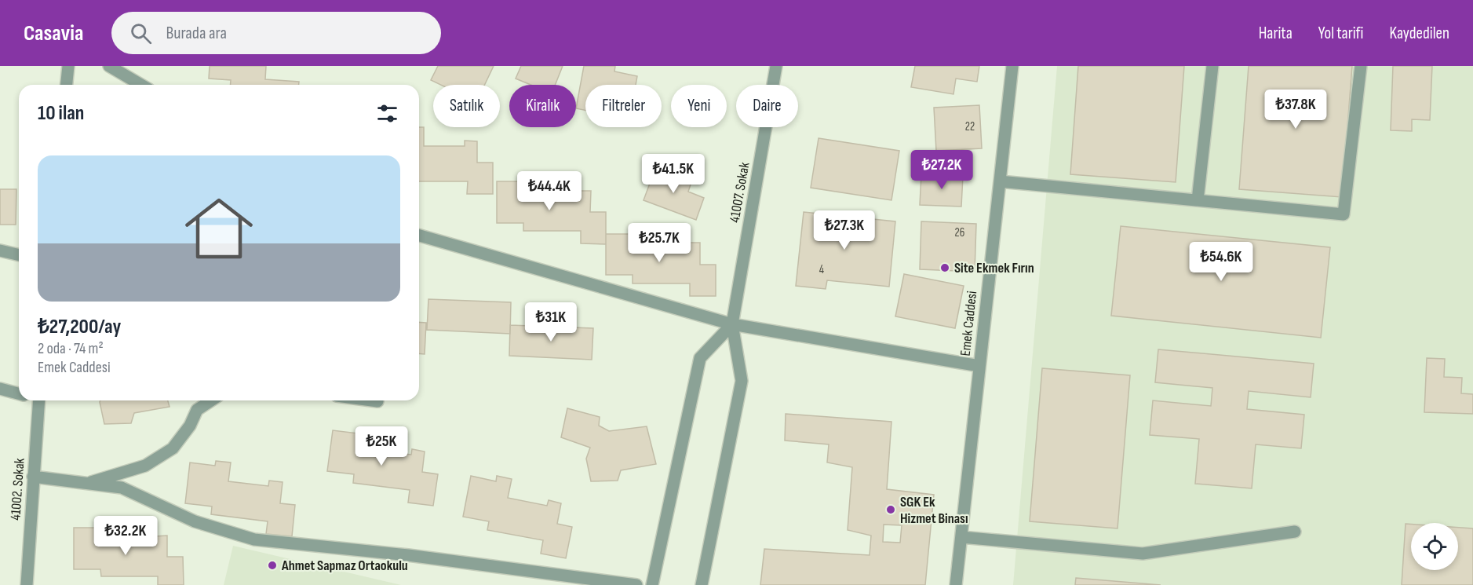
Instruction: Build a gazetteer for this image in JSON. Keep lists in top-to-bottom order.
{
  "streets": {
    "street": ["41007. Sokak", "Emek Caddesi", "41002. Sokak"]
  },
  "places": ["Site Ekmek Fırın", "SGK Ek Hizmet Binası", "Ahmet Sapmaz Ortaokulu"],
  "house_numbers": ["22", "26", "4"],
  "page": {
    "header": "Casavia",
    "search": "Burada ara",
    "nav": ["Harita", "Yol tarifi", "Kaydedilen"],
    "chip": [
      "Satılık",
      "Kiralık",
      "Filtreler",
      "Yeni",
      "Daire"
    ],
    "heading": "10 ilan",
    "price": [
      "₺37.8K",
      "₺27.2K",
      "₺41.5K",
      "₺44.4K",
      "₺27.3K",
      "₺25.7K",
      "₺54.6K",
      "₺31K",
      "₺25K",
      "₺32.2K"
    ],
    "list": [
      {
        "name": "₺27,200/ay",
        "note": "2 oda · 74 m² · Emek Caddesi"
      }
    ]
  }
}
